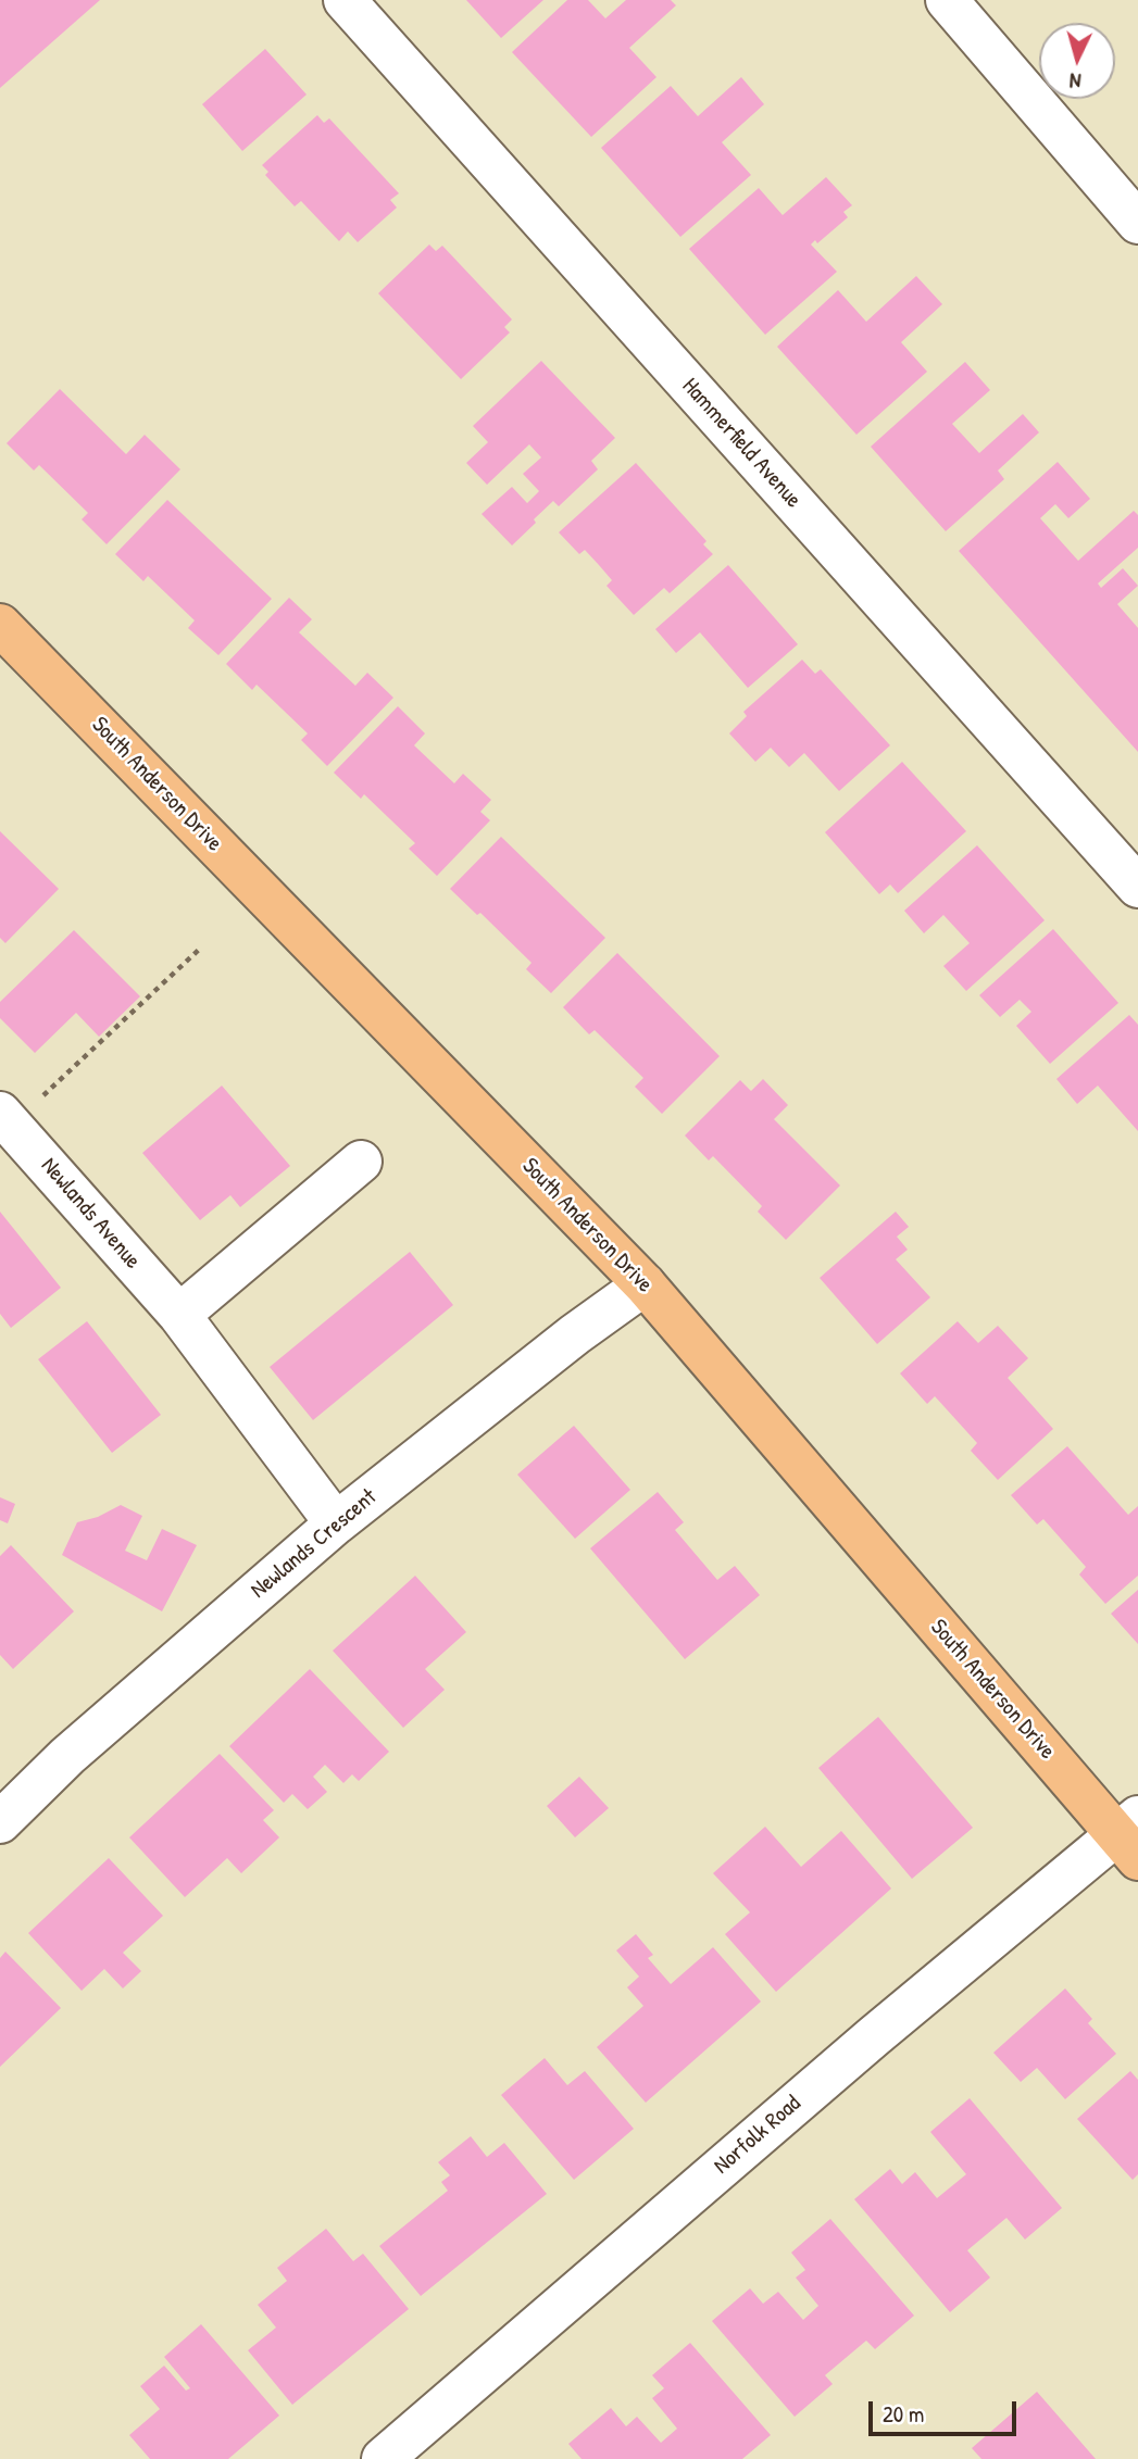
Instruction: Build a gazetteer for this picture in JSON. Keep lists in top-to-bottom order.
{
  "streets": {
    "main road": ["South Anderson Drive"],
    "street": [
      "Hammerfield Avenue",
      "Newlands Avenue",
      "Newlands Crescent",
      "Norfolk Road"
    ]
  },
  "crossings": [
    ["South Anderson Drive", "Newlands Crescent"],
    ["South Anderson Drive", "Norfolk Road"],
    ["Newlands Avenue", "Newlands Crescent"]
  ],
  "scale_bar": "20 m",
  "north": "bottom"
}
